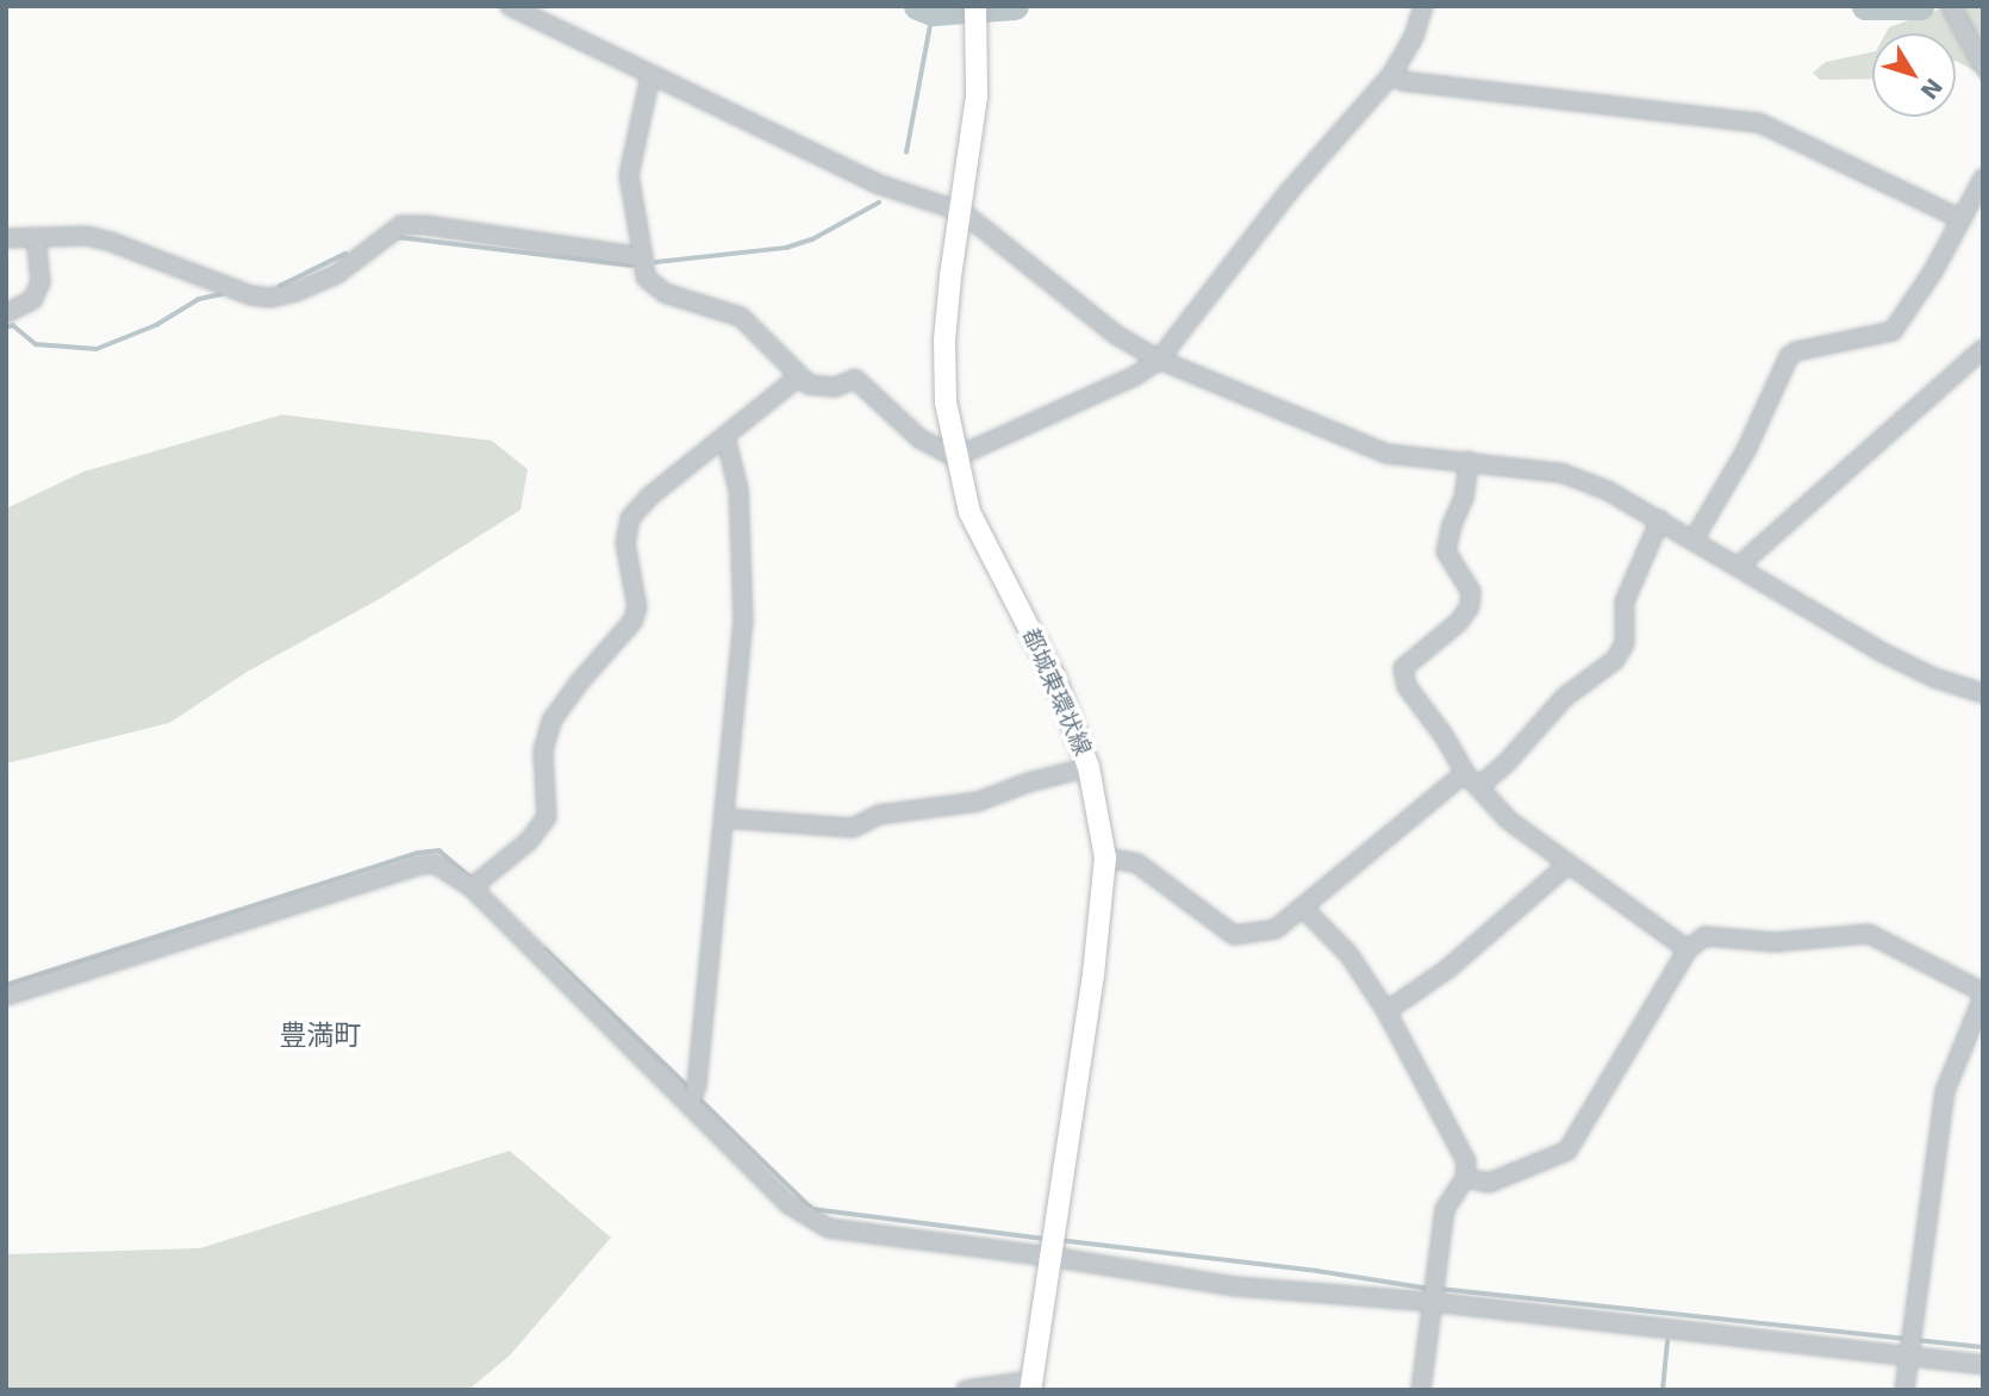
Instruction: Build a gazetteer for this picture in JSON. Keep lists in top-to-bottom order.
{
  "streets": {
    "main road": ["都城東環状線"]
  },
  "districts": ["豊満町"],
  "north": "bottom right"
}
